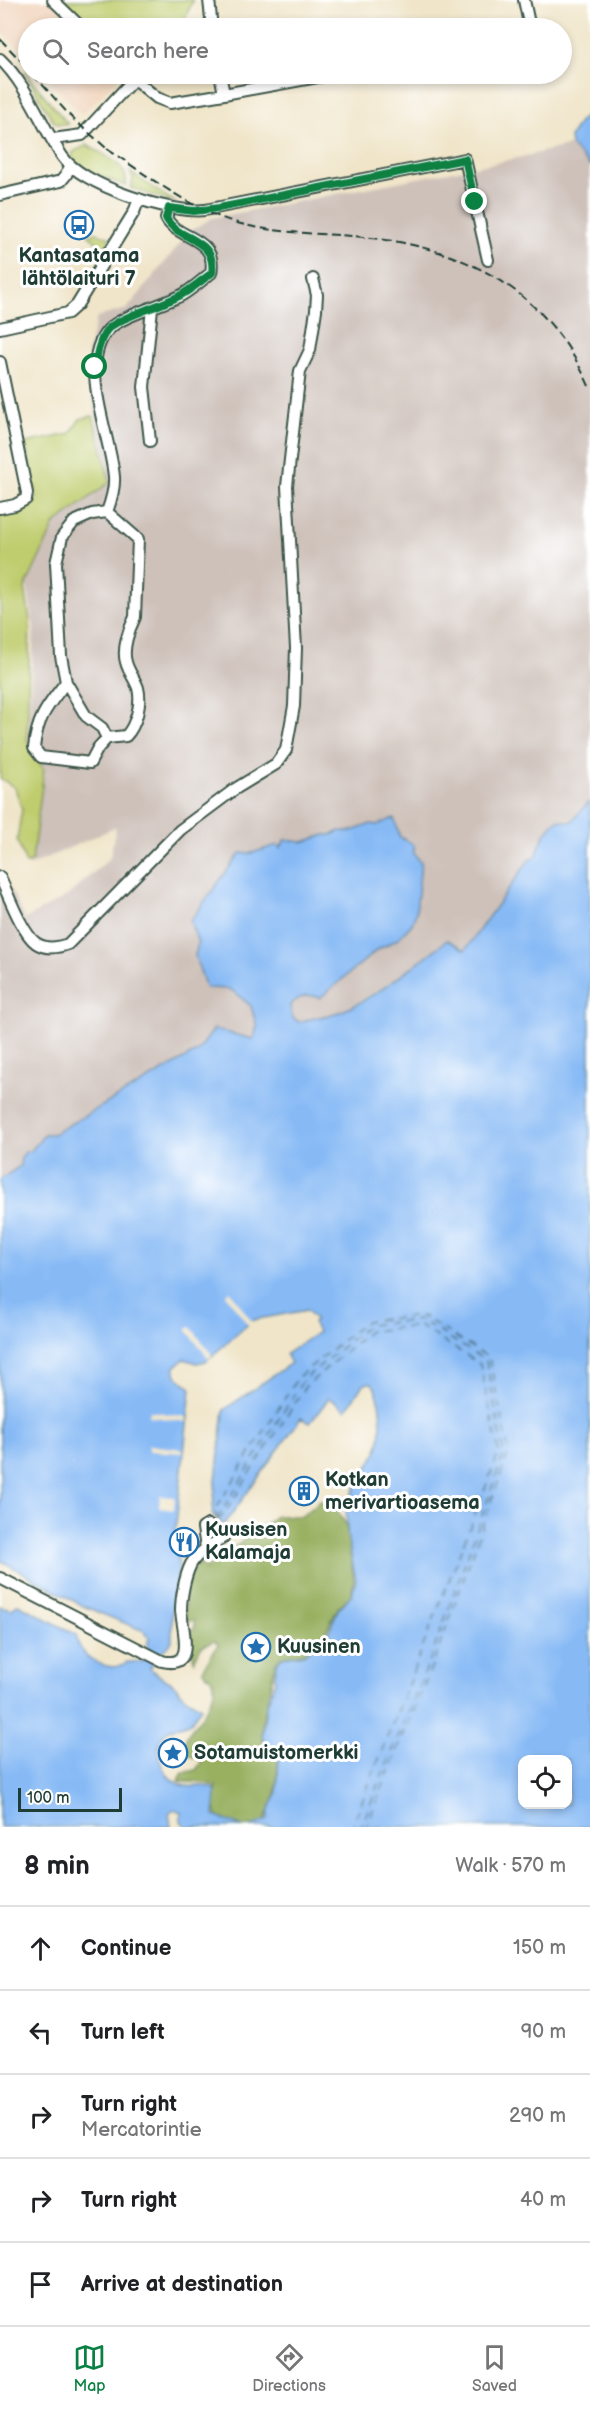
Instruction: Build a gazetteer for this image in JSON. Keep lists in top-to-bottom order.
{
  "places": {
    "bus stop": ["Kantasatama lähtölaituri 7"],
    "building": ["Kotkan merivartioasema"],
    "restaurant": ["Kuusisen Kalamaja"],
    "place": ["Kuusinen", "Sotamuistomerkki"]
  },
  "scale_bar": "100 m",
  "page": {
    "search": "Search here",
    "scale": "100 m",
    "heading": ["8 min", "Walk · 570 m"],
    "list": [
      ["Continue", "150 m"],
      ["Turn left", "90 m"],
      ["Turn right", "Mercatorintie", "290 m"],
      ["Turn right", "40 m"],
      "Arrive at destination"
    ],
    "nav": ["Map", "Directions", "Saved"]
  }
}
